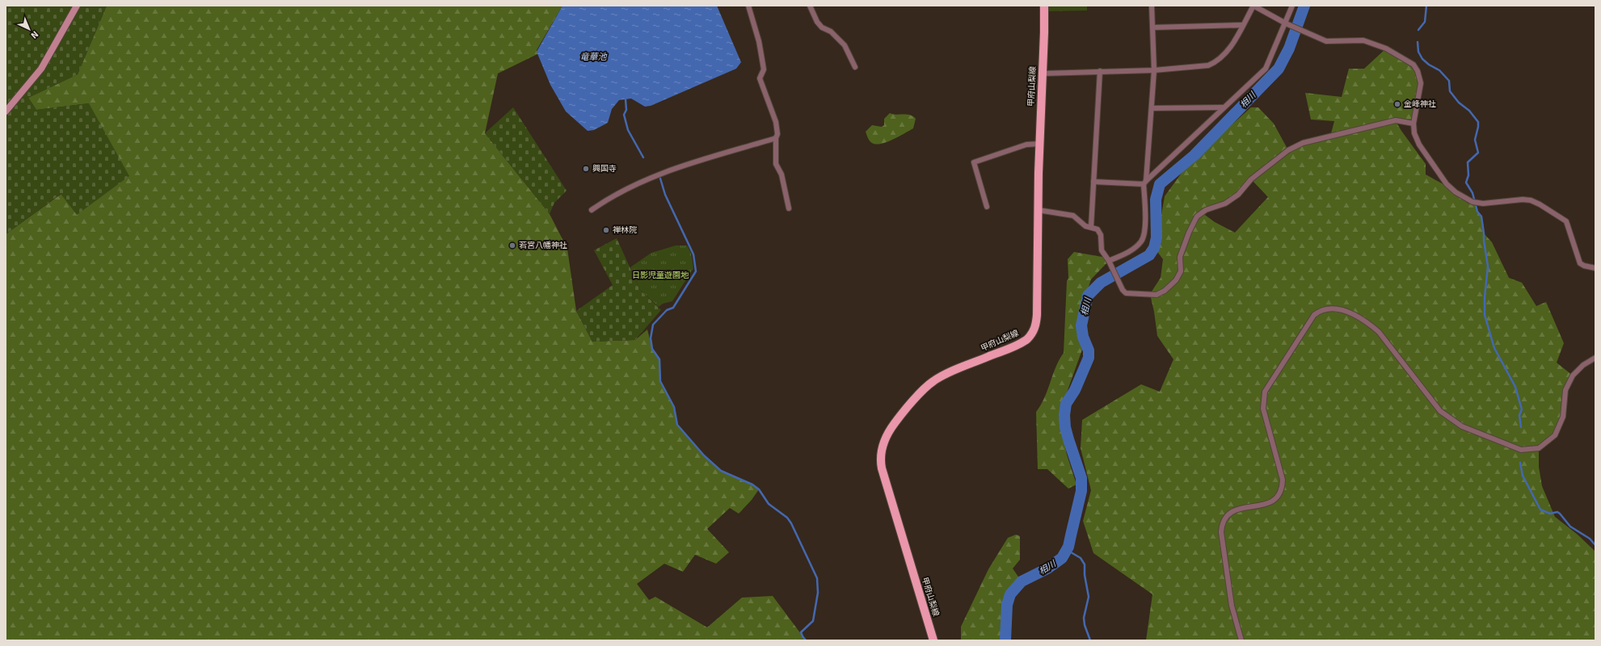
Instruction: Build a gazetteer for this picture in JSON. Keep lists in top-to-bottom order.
{
  "streets": {
    "main road": ["甲府山梨線"]
  },
  "water": ["竜華池", "相川"],
  "parks": ["日影児童遊園地"],
  "places": [
    "金峰神社",
    "興国寺",
    "禅林院",
    "若宮八幡神社"
  ],
  "north": "bottom right"
}
